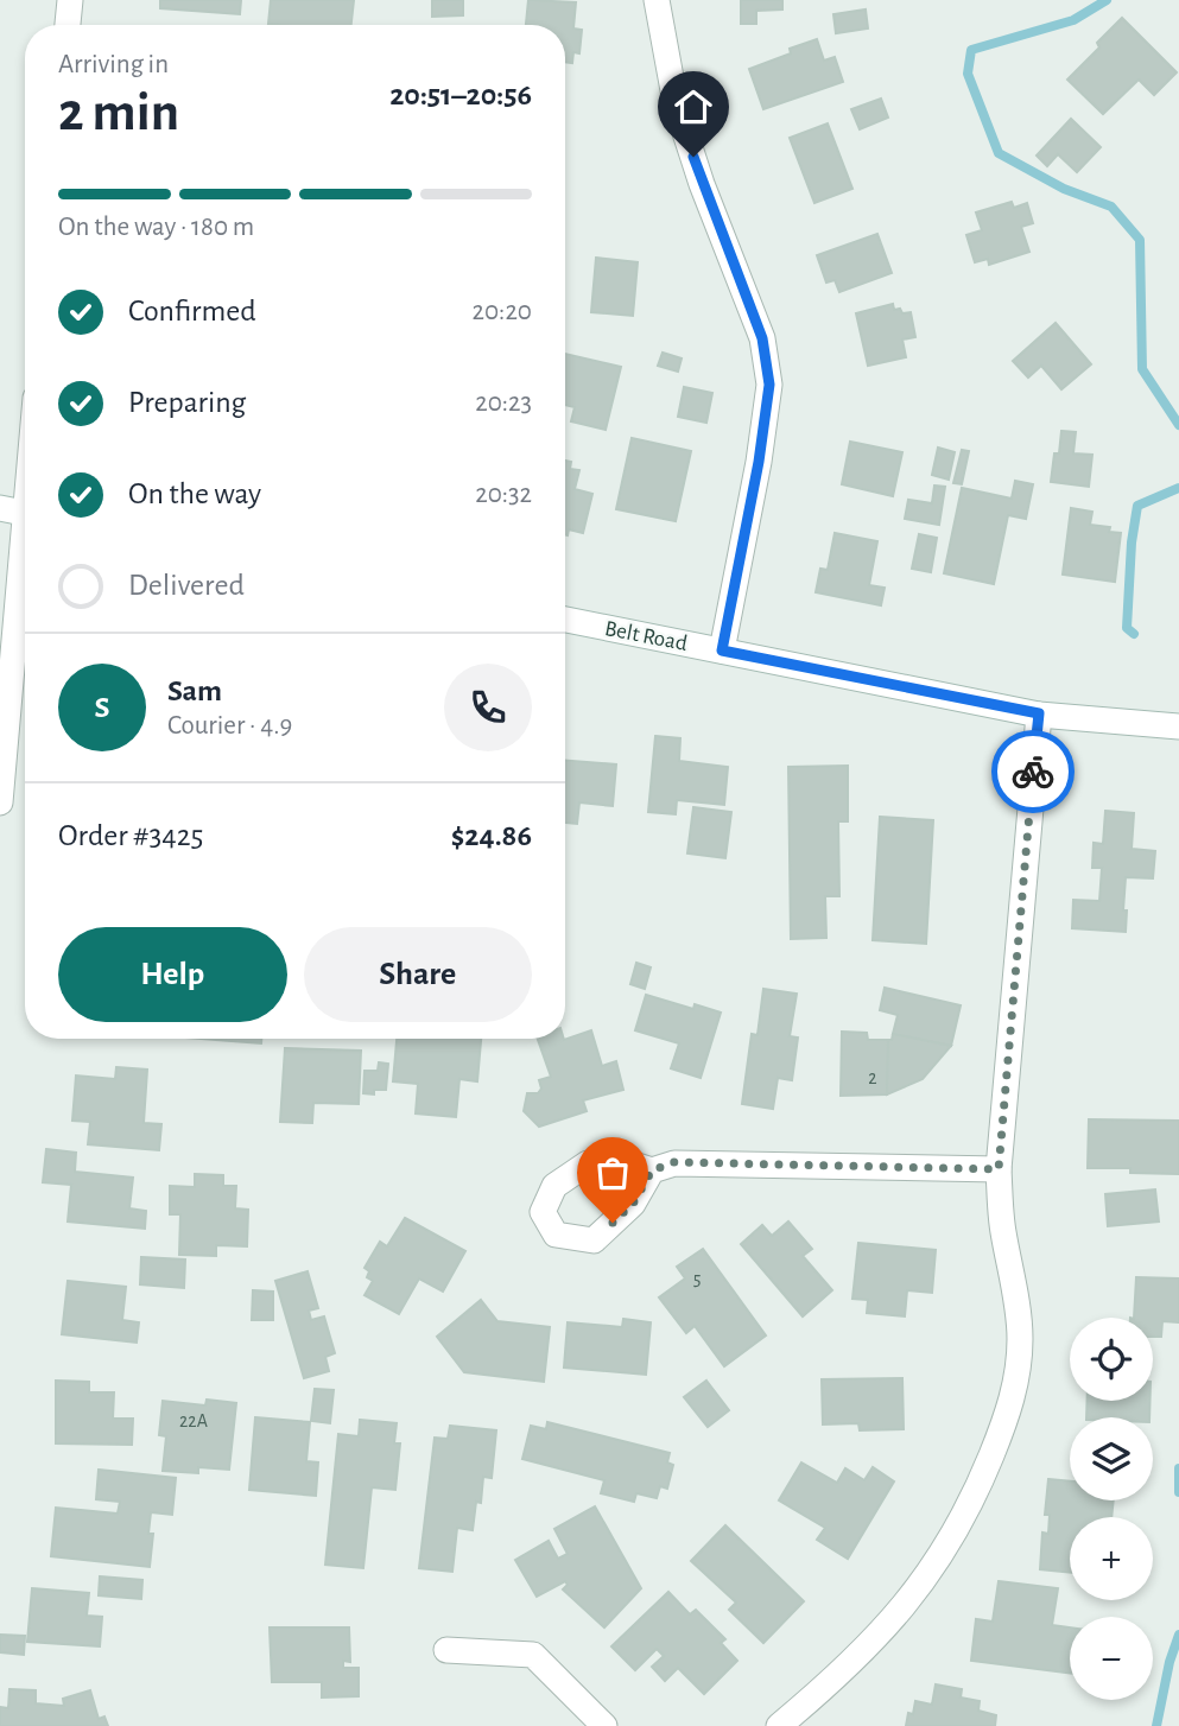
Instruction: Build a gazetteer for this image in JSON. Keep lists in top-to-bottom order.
{
  "streets": {
    "street": ["Belt Road"]
  },
  "house_numbers": ["2", "5", "22A"],
  "page": {
    "heading": ["2 min", "Arriving in", "20:51–20:56"],
    "panel": [
      "Sam",
      "Courier · 4.9",
      "Order #3425",
      "$24.86"
    ],
    "bar": "On the way · 180 m",
    "list": [
      ["Confirmed", "20:20"],
      ["Preparing", "20:23"],
      ["On the way", "20:32"],
      "Delivered"
    ],
    "round": "S",
    "buttons": ["Help", "Share"],
    "map_buttons": ["+", "−"]
  }
}
